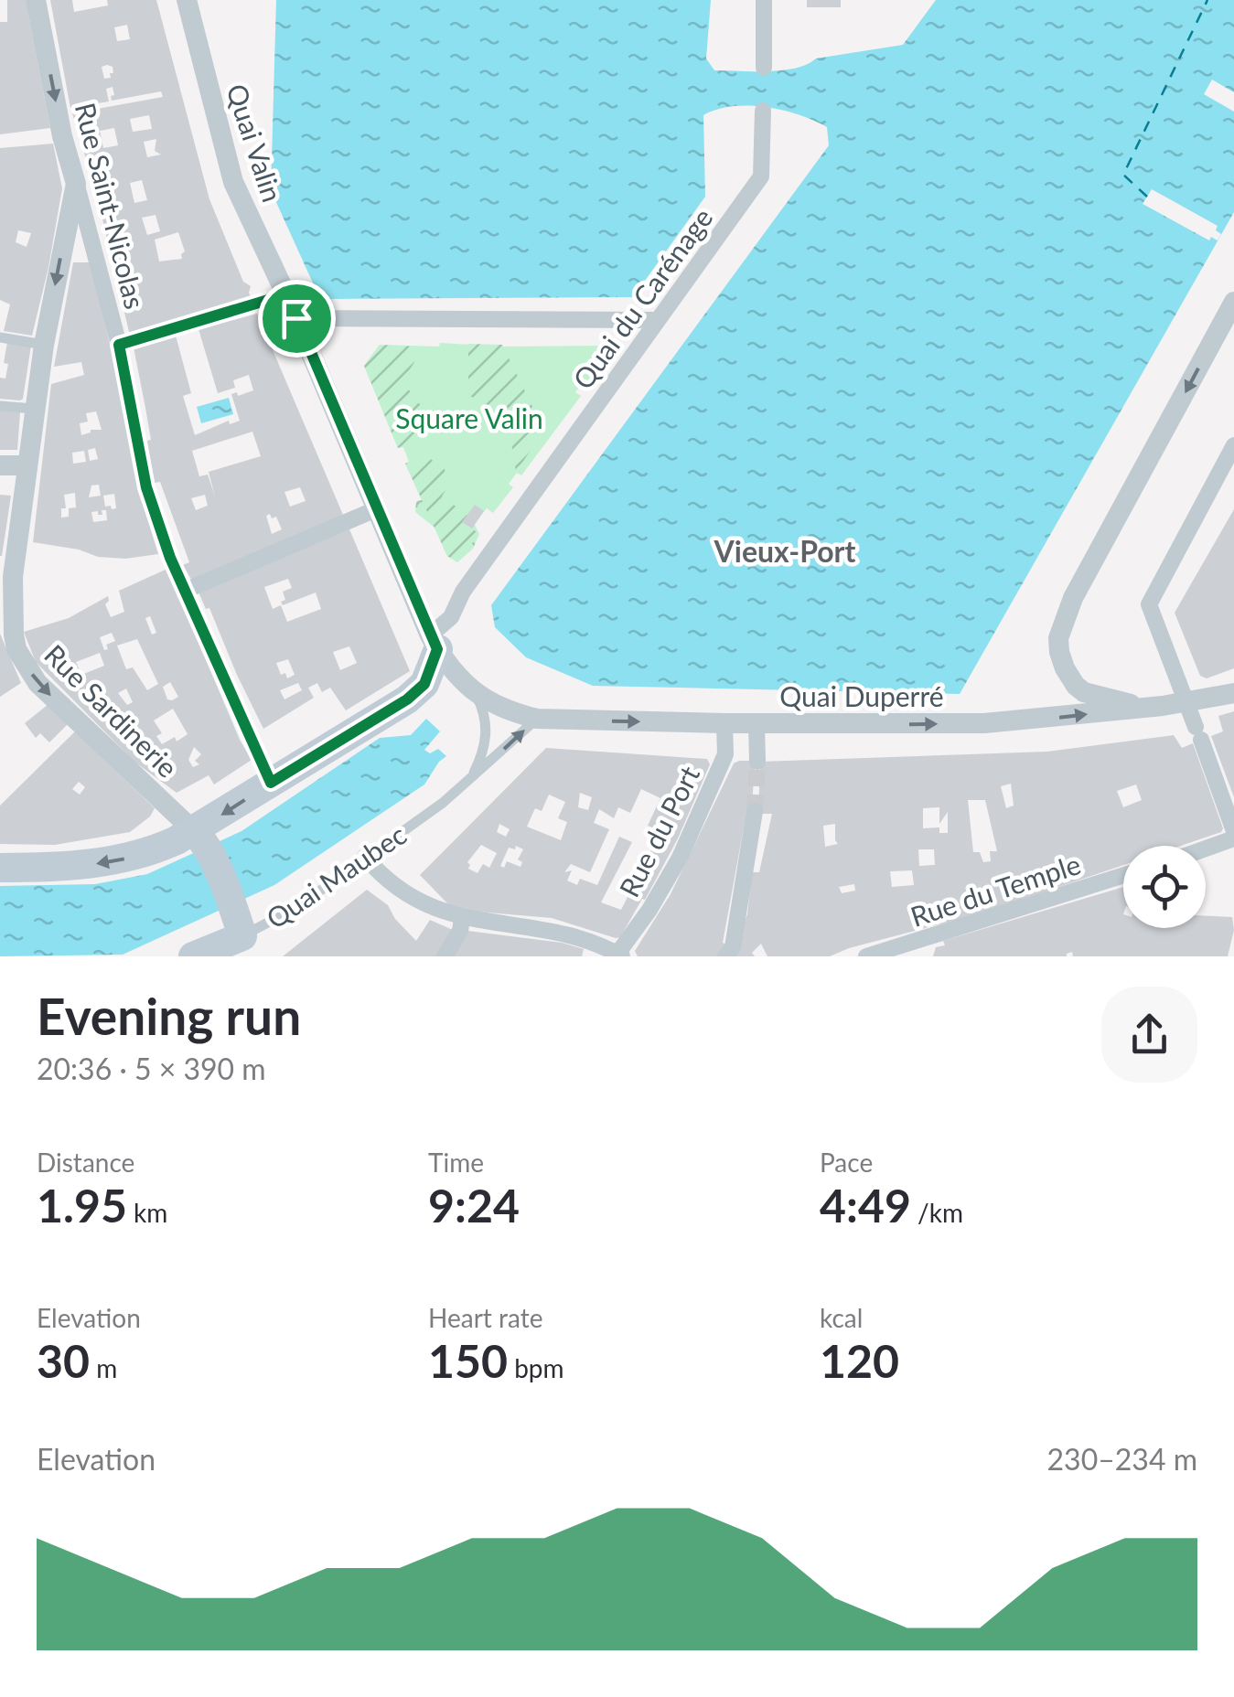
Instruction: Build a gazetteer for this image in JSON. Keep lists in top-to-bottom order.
{
  "streets": {
    "main road": ["Quai Maubec"],
    "street": [
      "Quai Valin",
      "Rue Saint-Nicolas",
      "Quai du Carénage",
      "Quai Duperré",
      "Rue Sardinerie",
      "Rue du Port",
      "Rue du Temple"
    ]
  },
  "crossings": [
    ["Quai Valin", "Quai du Carénage"],
    ["Quai Valin", "Quai Duperré"],
    ["Rue Saint-Nicolas", "Rue Sardinerie"],
    ["Quai Duperré", "Rue du Port"],
    ["Quai Duperré", "Quai Maubec"]
  ],
  "one_way": ["Quai Duperré", "Rue Sardinerie"],
  "districts": ["Vieux-Port"],
  "parks": ["Square Valin"],
  "page": {
    "heading": ["Evening run", "20:36 · 5 × 390 m"],
    "stats": [
      ["Distance", "1.95 km"],
      ["Time", "9:24"],
      ["Pace", "4:49 /km"],
      ["Elevation", "30 m"],
      ["Heart rate", "150 bpm"],
      ["kcal", "120"]
    ],
    "chart": ["Elevation", "230–234 m"]
  }
}
